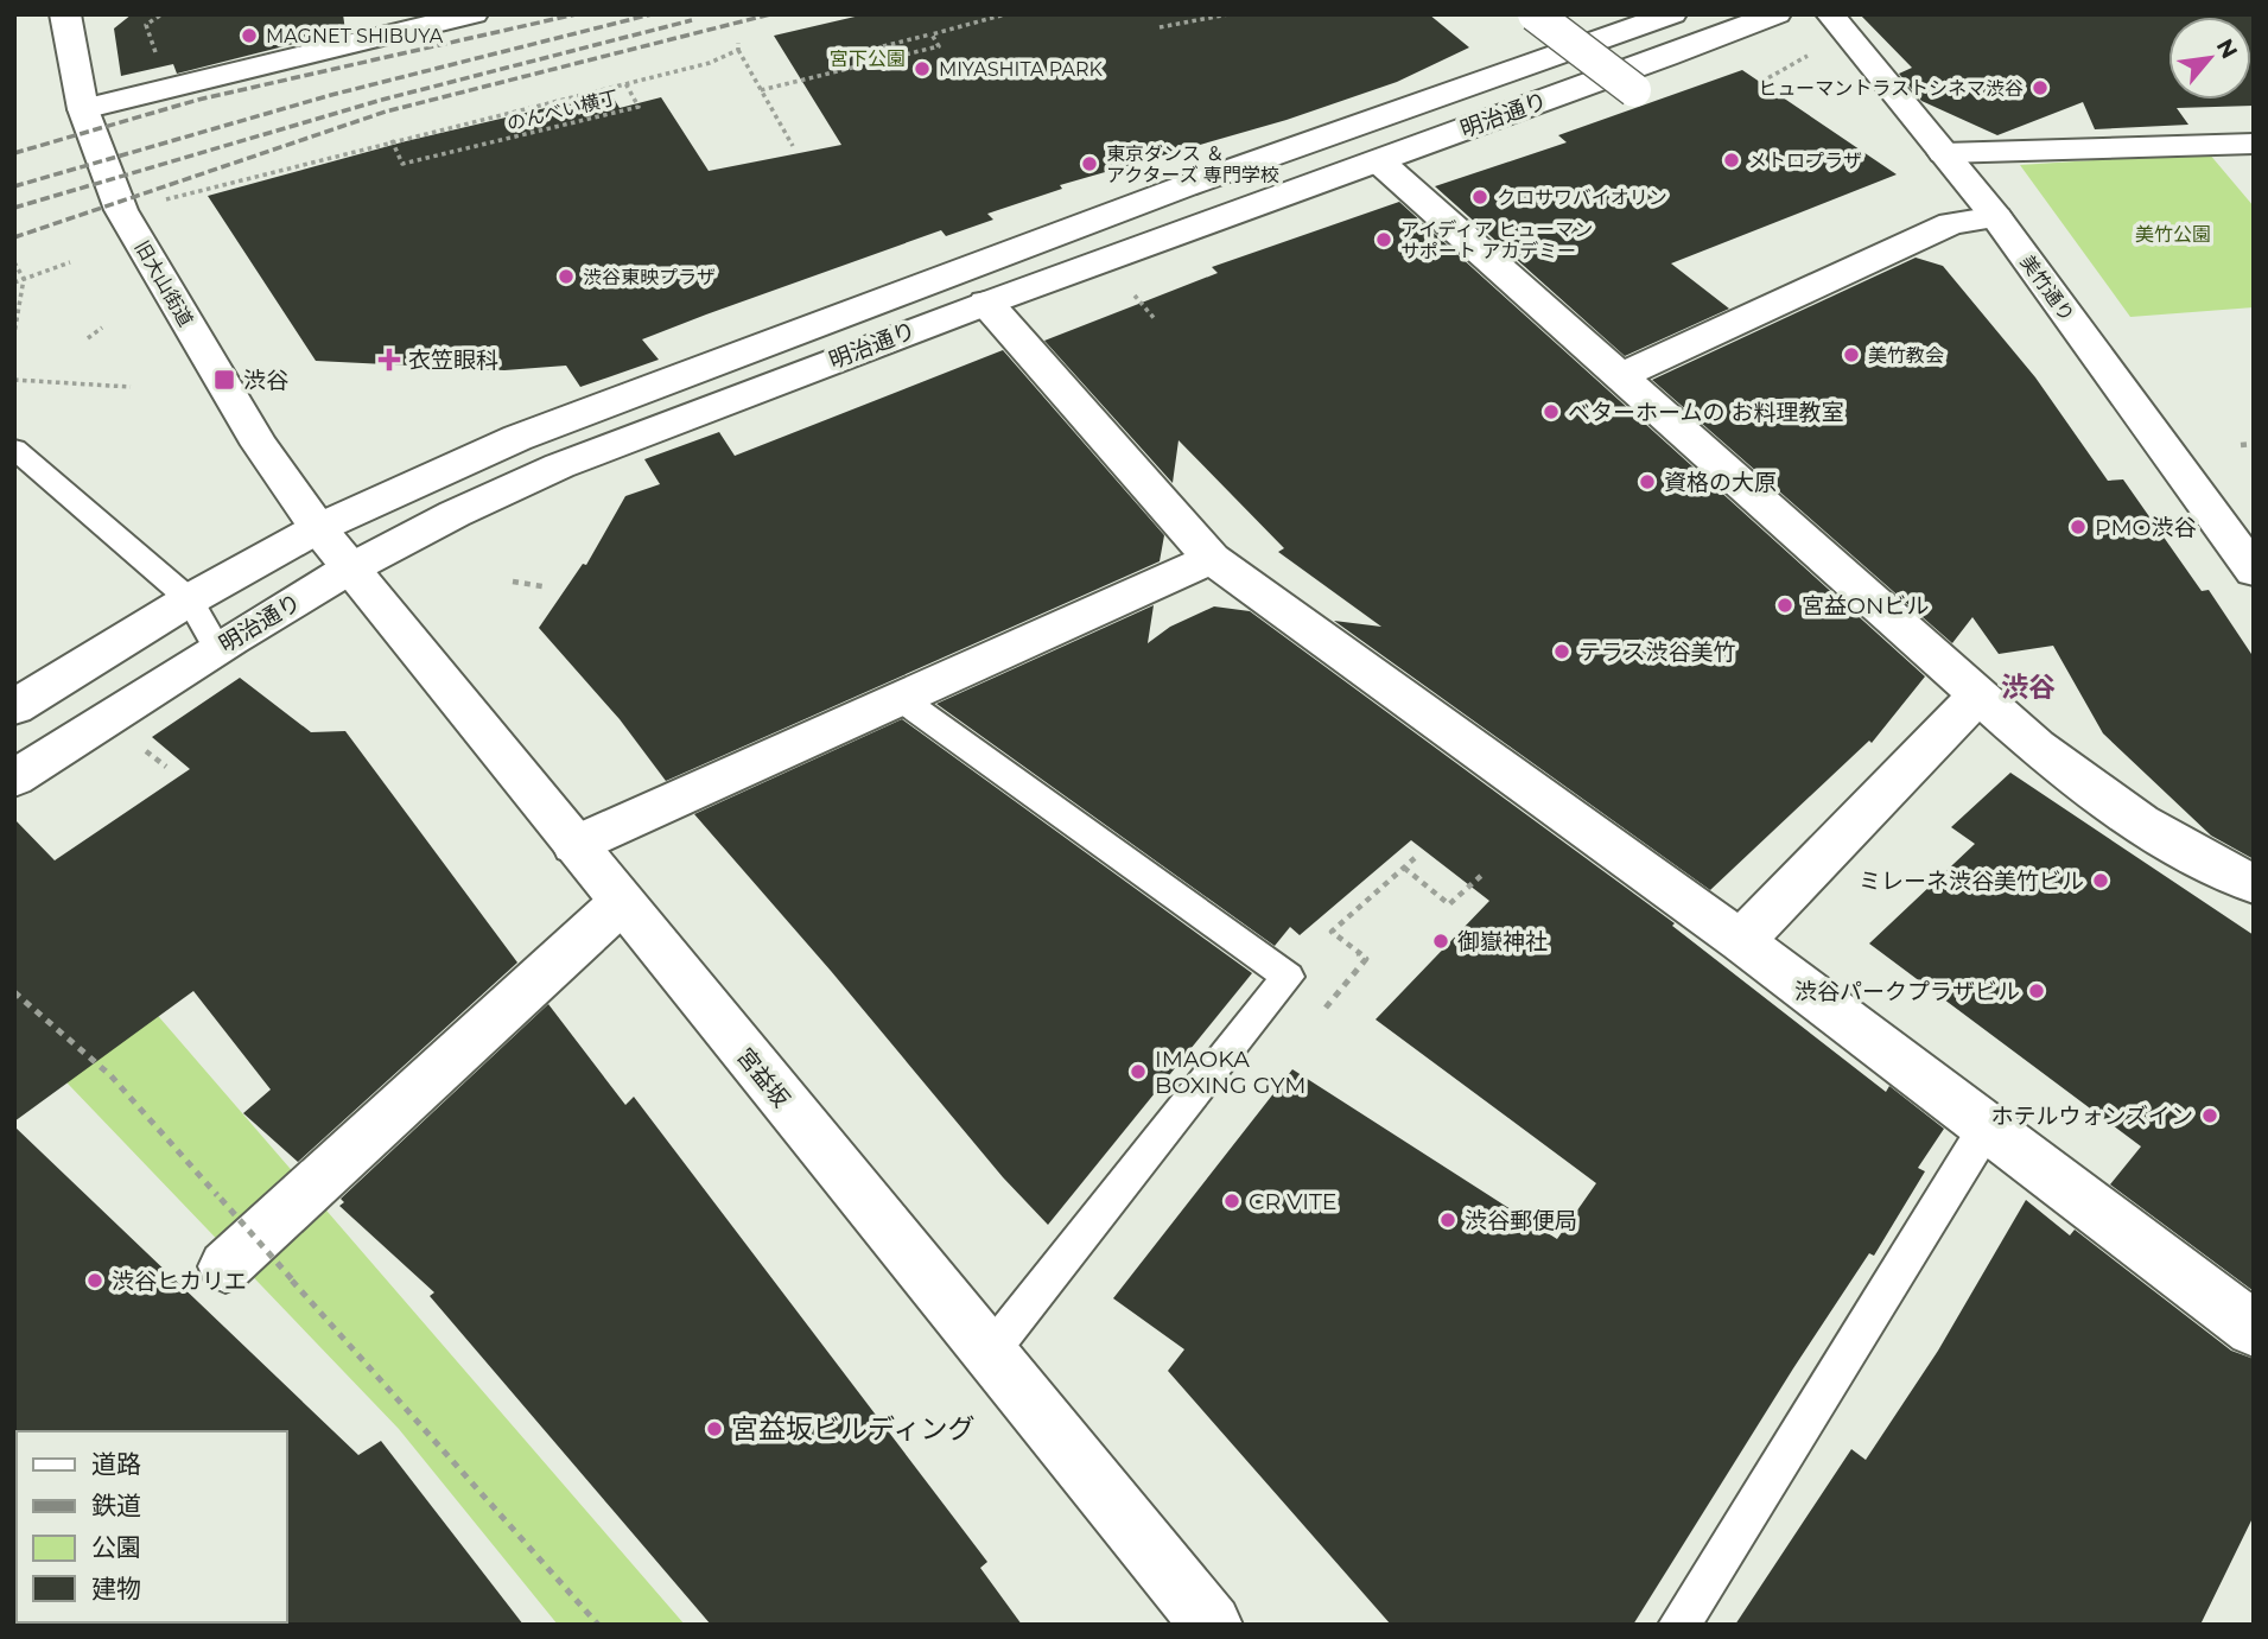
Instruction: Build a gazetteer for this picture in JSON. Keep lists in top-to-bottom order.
{
  "streets": {
    "street": [
      "明治通り",
      "旧大山街道",
      "美竹通り",
      "宮益坂"
    ],
    "path": ["のんべい横丁"]
  },
  "crossings": [
    ["明治通り", "旧大山街道"],
    ["明治通り", "宮益坂"],
    ["旧大山街道", "宮益坂"]
  ],
  "districts": ["渋谷"],
  "parks": ["宮下公園", "美竹公園"],
  "places": {
    "other": [
      "MAGNET SHIBUYA",
      "MIYASHITA PARK",
      "ヒューマントラストシネマ渋谷",
      "メトロプラザ",
      "東京ダンス ＆ アクターズ 専門学校",
      "クロサワバイオリン",
      "アイディア ヒューマン サポート アカデミー",
      "渋谷東映プラザ",
      "美竹教会",
      "ベターホームの お料理教室",
      "資格の大原",
      "PMO渋谷",
      "宮益ONビル",
      "テラス渋谷美竹",
      "ミレーネ渋谷美竹ビル",
      "御嶽神社",
      "渋谷パークプラザビル",
      "IMAOKA BOXING GYM",
      "ホテルウォンズイン",
      "CR VITE",
      "渋谷郵便局",
      "渋谷ヒカリエ",
      "宮益坂ビルディング"
    ],
    "health": ["衣笠眼科"],
    "transit": ["渋谷"]
  },
  "legend": [
    "道路",
    "鉄道",
    "公園",
    "建物"
  ],
  "north": "top right"
}
